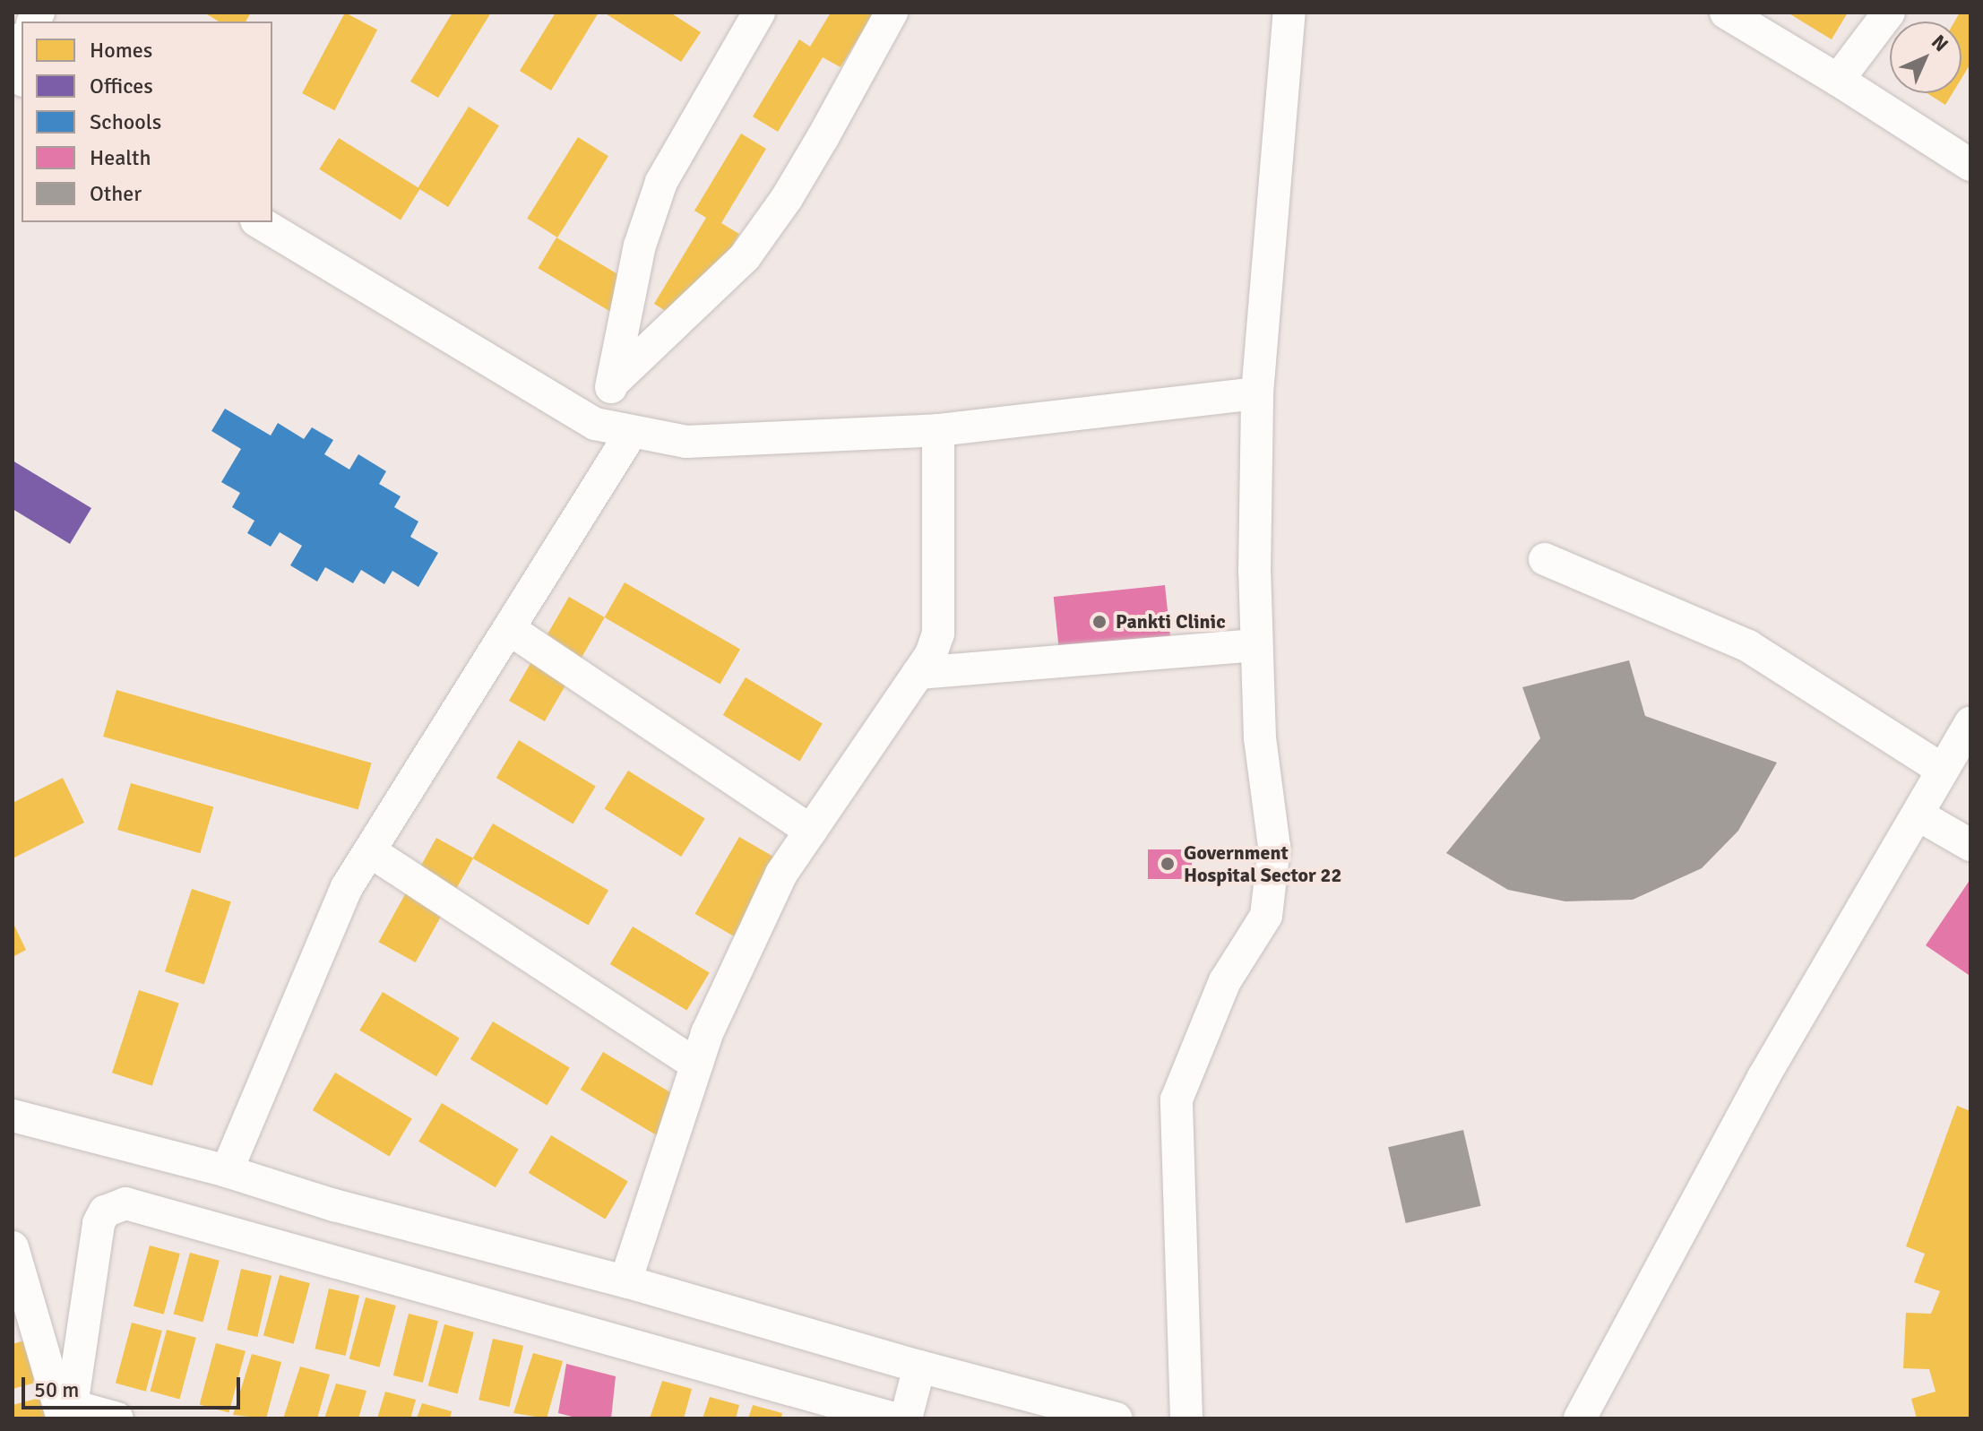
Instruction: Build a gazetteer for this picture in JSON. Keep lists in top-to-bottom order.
{
  "places": ["Pankti Clinic", "Government Hospital Sector 22"],
  "legend": [
    "Homes",
    "Offices",
    "Schools",
    "Health",
    "Other"
  ],
  "scale_bar": "50 m",
  "north": "top right"
}
